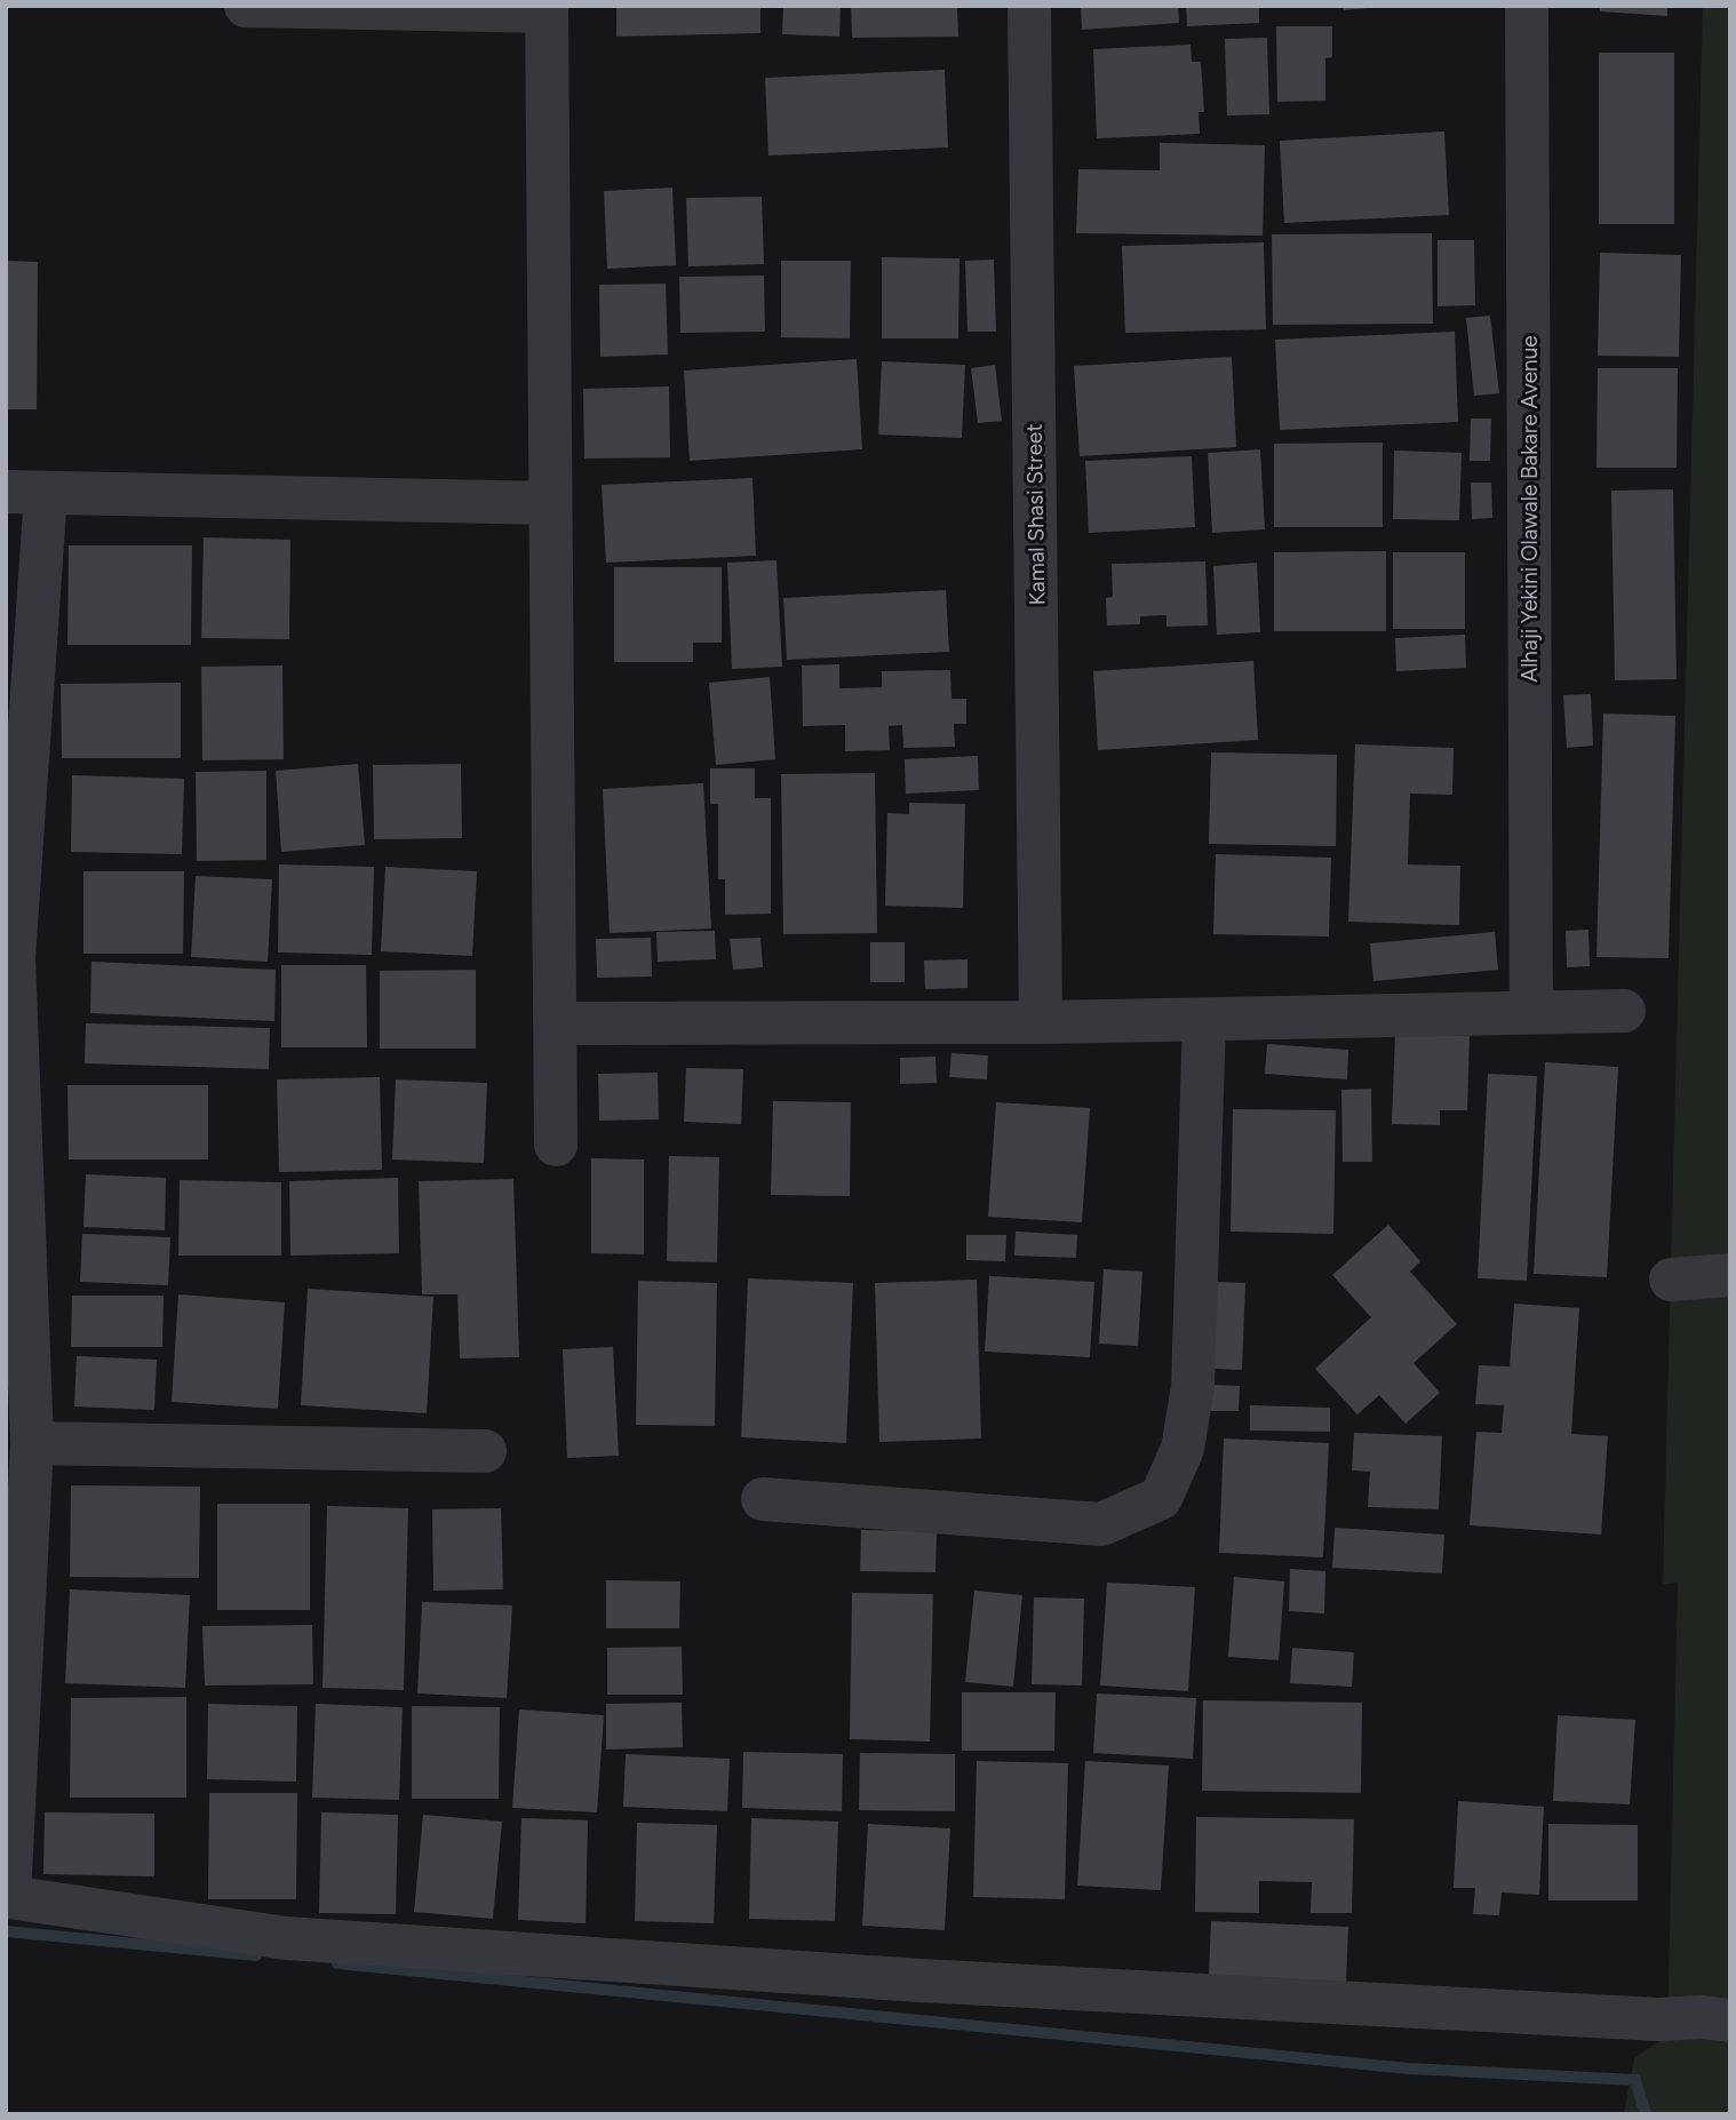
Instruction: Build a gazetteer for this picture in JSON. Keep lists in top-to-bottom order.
{
  "streets": {
    "street": ["Alhaji Yekini Olawale Bakare Avenue", "Kamal Shasi Street"]
  }
}
